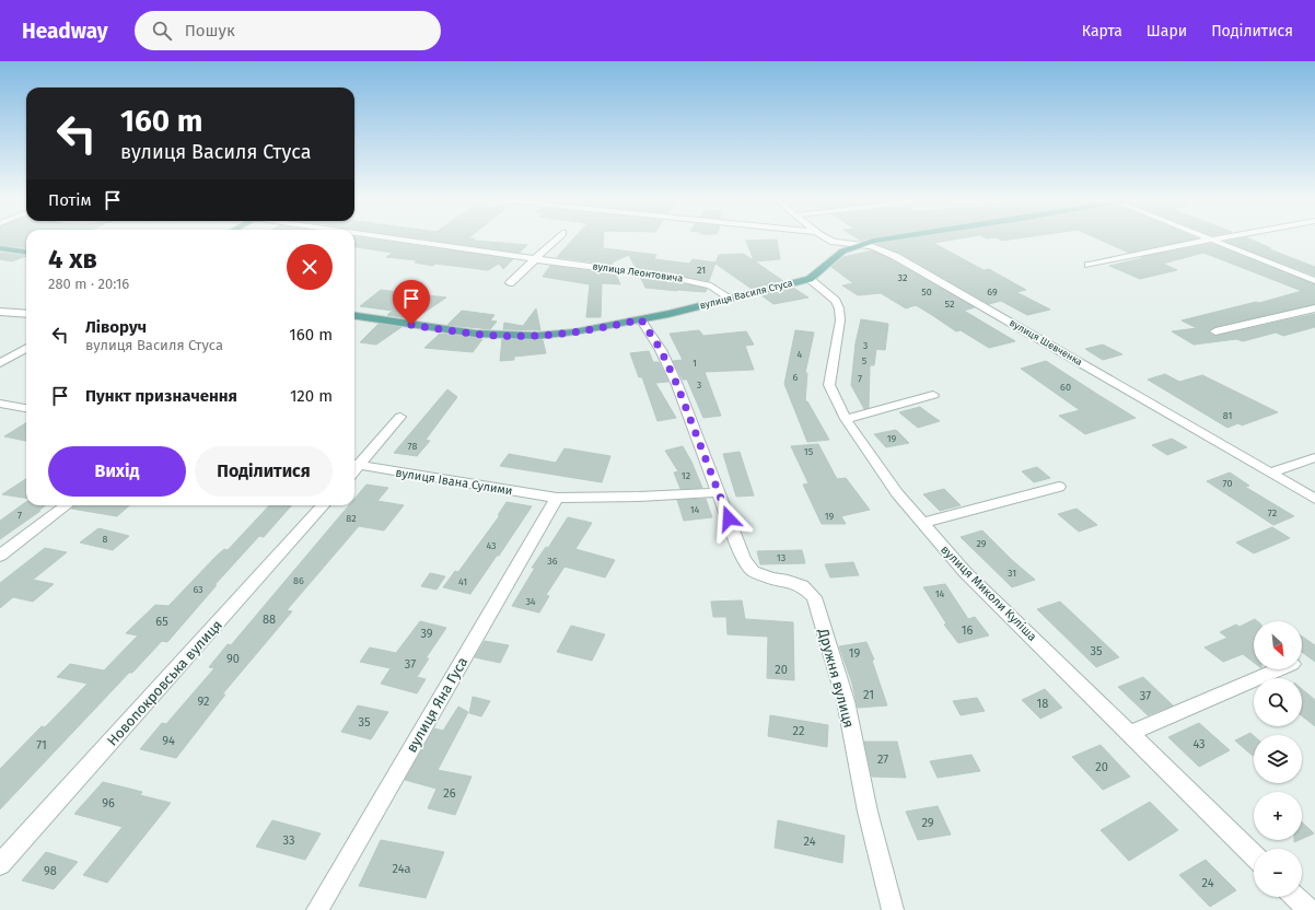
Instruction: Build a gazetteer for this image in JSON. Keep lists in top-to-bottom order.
{
  "streets": {
    "main road": ["вулиця Василя Стуса"],
    "street": [
      "вулиця Леонтовича",
      "вулиця Шевченка",
      "вулиця Івана Сулими",
      "вулиця Миколи Куліша",
      "Дружня вулиця",
      "Новопокровська вулиця",
      "вулиця Яна Гуса"
    ]
  },
  "crossings": [
    ["вулиця Леонтовича", "вулиця Василя Стуса"],
    ["вулиця Василя Стуса", "вулиця Шевченка"],
    ["вулиця Василя Стуса", "вулиця Миколи Куліша"],
    ["вулиця Василя Стуса", "Дружня вулиця"],
    ["вулиця Івана Сулими", "вулиця Яна Гуса"]
  ],
  "house_numbers": [
    "21",
    "32",
    "50",
    "69",
    "52",
    "3",
    "4",
    "5",
    "1",
    "6",
    "7",
    "3",
    "60",
    "81",
    "19",
    "78",
    "15",
    "12",
    "70",
    "14",
    "72",
    "7",
    "19",
    "82",
    "8",
    "29",
    "43",
    "13",
    "36",
    "31",
    "86",
    "41",
    "63",
    "14",
    "34",
    "88",
    "65",
    "16",
    "39",
    "35",
    "19",
    "90",
    "37",
    "20",
    "21",
    "37",
    "92",
    "18",
    "35",
    "22",
    "94",
    "43",
    "71",
    "27",
    "20",
    "26",
    "96",
    "29",
    "33",
    "24",
    "24а",
    "98",
    "24"
  ],
  "north": "bottom right",
  "page": {
    "header": "Headway",
    "search": "Пошук",
    "nav": ["Карта", "Шари", "Поділитися"],
    "turn": ["160 m", "вулиця Василя Стуса"],
    "then": "Потім",
    "heading": ["4 хв", "280 m · 20:16"],
    "list": [
      {
        "name": "Ліворуч",
        "note": "вулиця Василя Стуса",
        "value": "160 m"
      },
      {
        "name": "Пункт призначення",
        "value": "120 m"
      }
    ],
    "buttons": ["Вихід", "Поділитися"],
    "map_buttons": ["+", "−"]
  }
}
